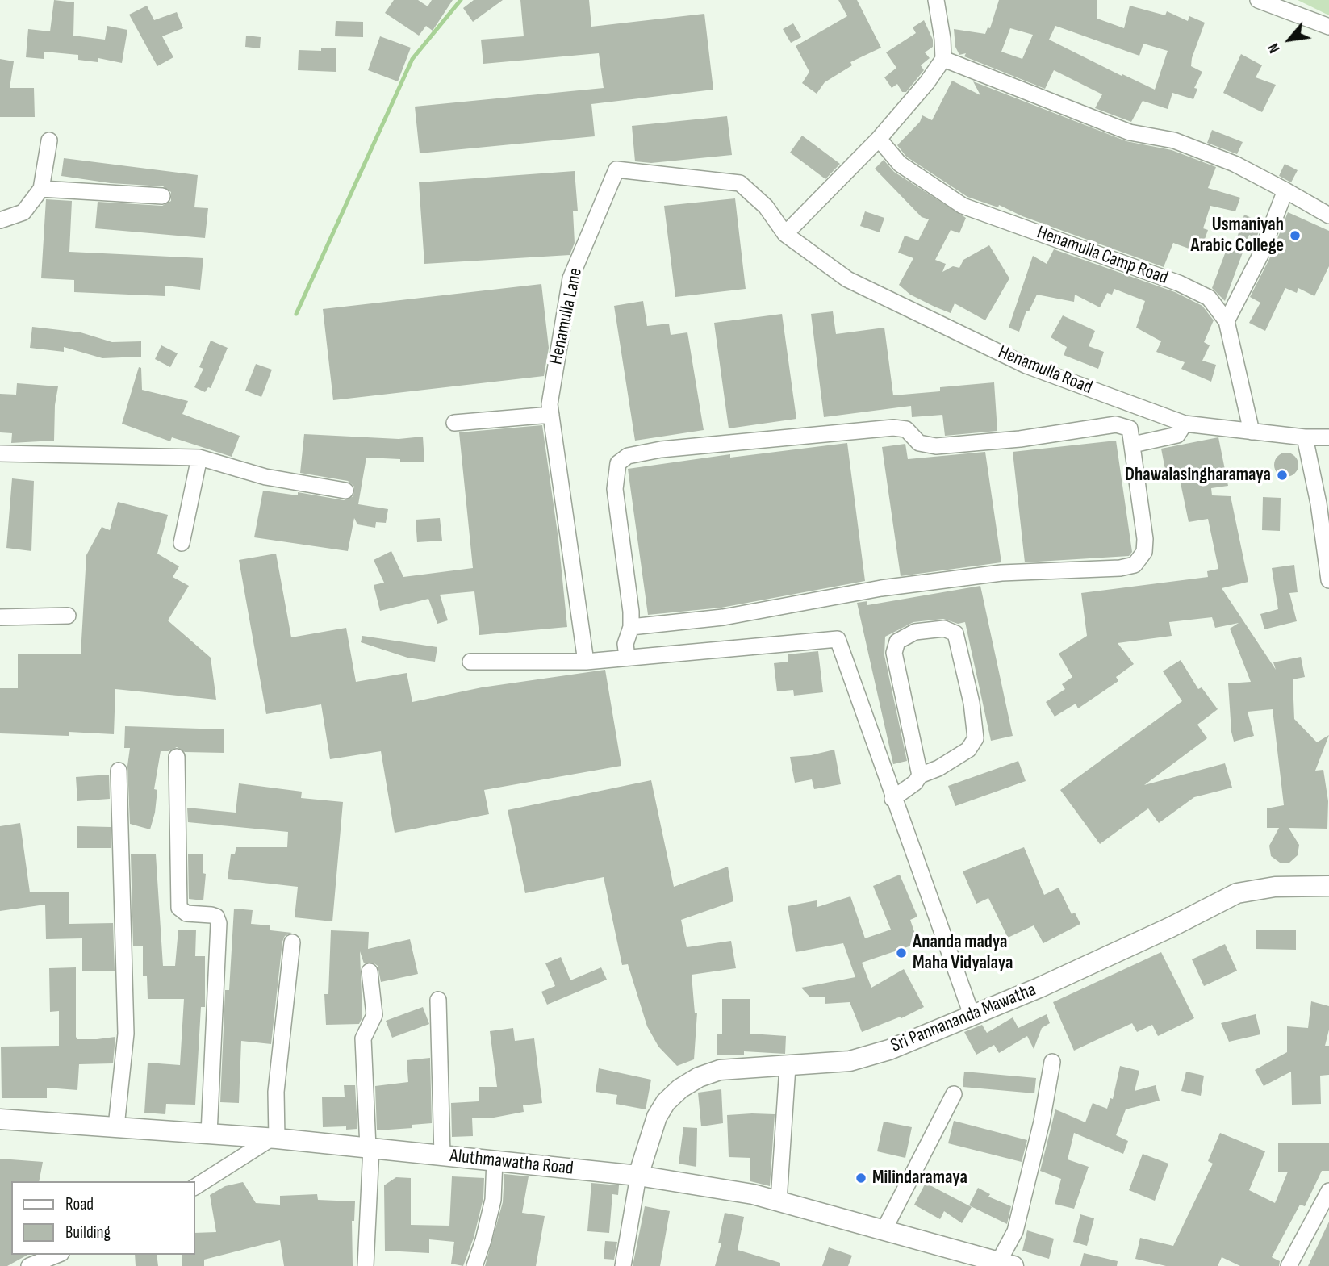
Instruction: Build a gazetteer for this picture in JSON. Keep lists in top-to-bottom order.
{
  "streets": {
    "main road": ["Sri Pannananda Mawatha", "Aluthmawatha Road"],
    "street": ["Henamulla Camp Road", "Henamulla Lane", "Henamulla Road"]
  },
  "crossings": [
    ["Henamulla Camp Road", "Henamulla Road"],
    ["Henamulla Lane", "Henamulla Road"],
    ["Sri Pannananda Mawatha", "Aluthmawatha Road"]
  ],
  "places": [
    "Usmaniyah Arabic College",
    "Dhawalasingharamaya",
    "Ananda madya Maha Vidyalaya",
    "Milindaramaya"
  ],
  "legend": ["Road", "Building"],
  "north": "bottom left"
}
